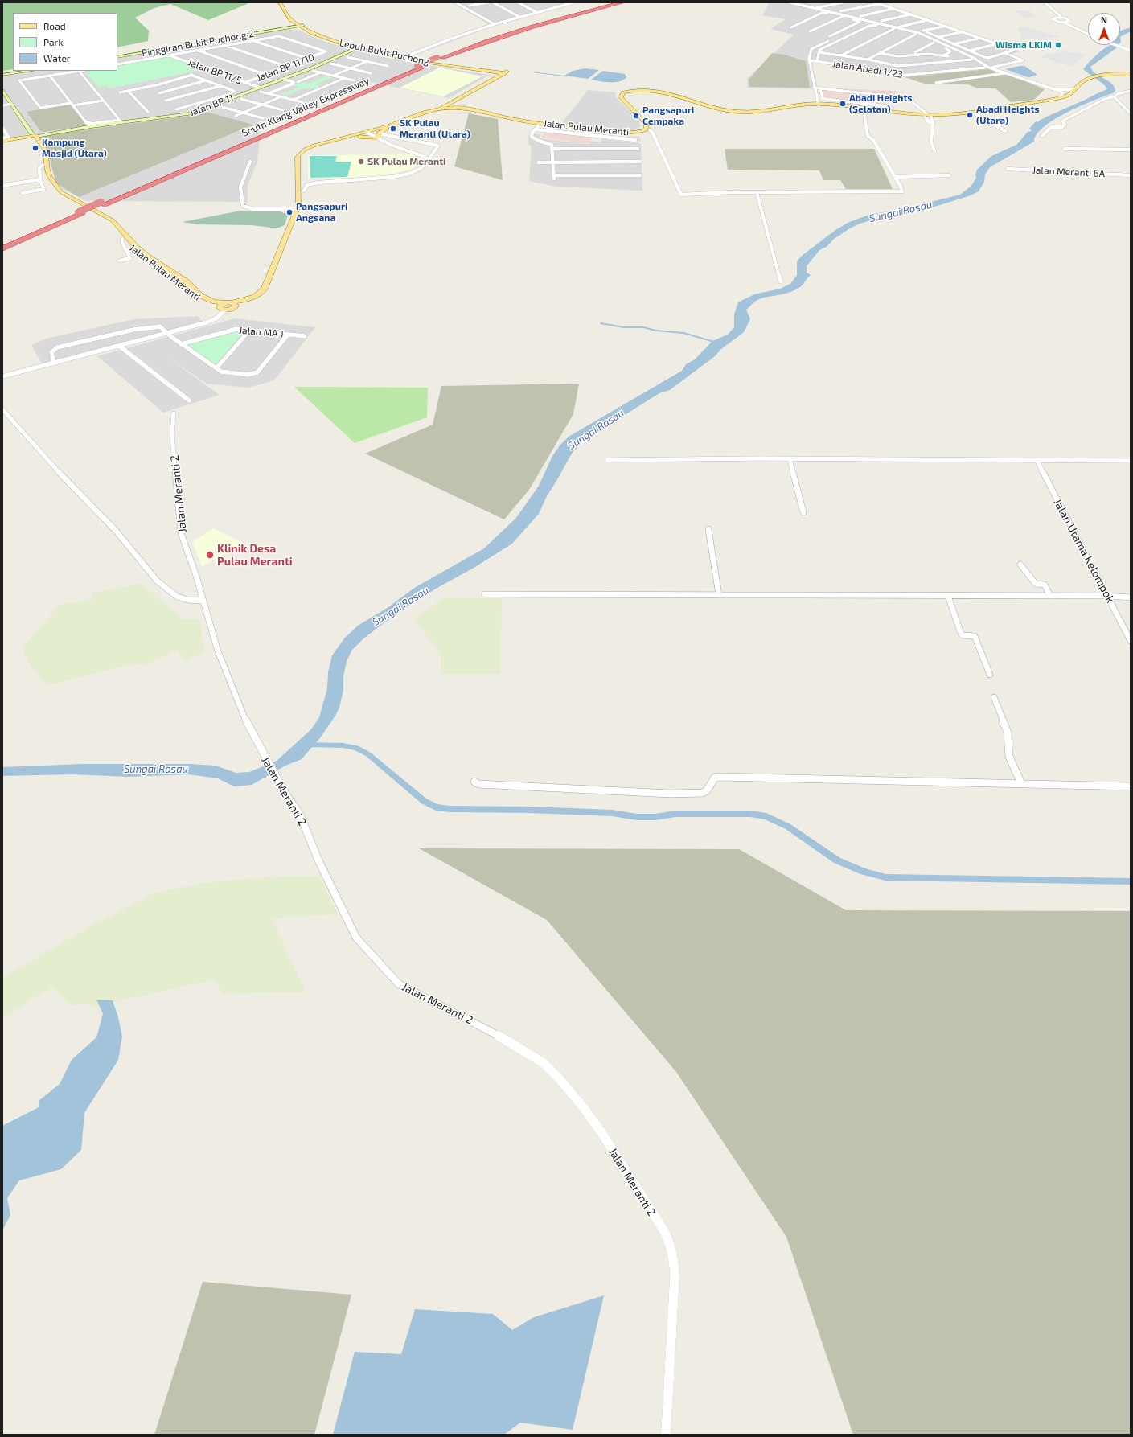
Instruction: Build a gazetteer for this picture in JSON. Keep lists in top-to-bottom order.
{
  "streets": {
    "highway": ["South Klang Valley Expressway"],
    "main road": ["Lebuh Bukit Puchong", "Jalan Pulau Meranti"],
    "street": [
      "Pinggiran Bukit Puchong 2",
      "Jalan BP 11/10",
      "Jalan Abadi 1/23",
      "Jalan BP 11/5",
      "Jalan BP 11",
      "Jalan Meranti 6A",
      "Jalan MA 1",
      "Jalan Meranti 2",
      "Jalan Utama Kelompok"
    ]
  },
  "crossings": [
    ["Pinggiran Bukit Puchong 2", "Lebuh Bukit Puchong"],
    ["Lebuh Bukit Puchong", "Jalan BP 11"],
    ["Jalan BP 11/10", "Jalan BP 11/5"],
    ["Jalan BP 11/5", "Jalan BP 11"],
    ["Jalan BP 11", "Jalan Pulau Meranti"]
  ],
  "water": ["Sungai Rasau"],
  "places": [
    "Wisma LKIM",
    "Abadi Heights (Selatan)",
    "Abadi Heights (Utara)",
    "Pangsapuri Cempaka",
    "SK Pulau Meranti (Utara)",
    "Kampung Masjid (Utara)",
    "SK Pulau Meranti",
    "Pangsapuri Angsana",
    "Klinik Desa Pulau Meranti"
  ],
  "legend": ["Road", "Park", "Water"],
  "north": "top"
}
